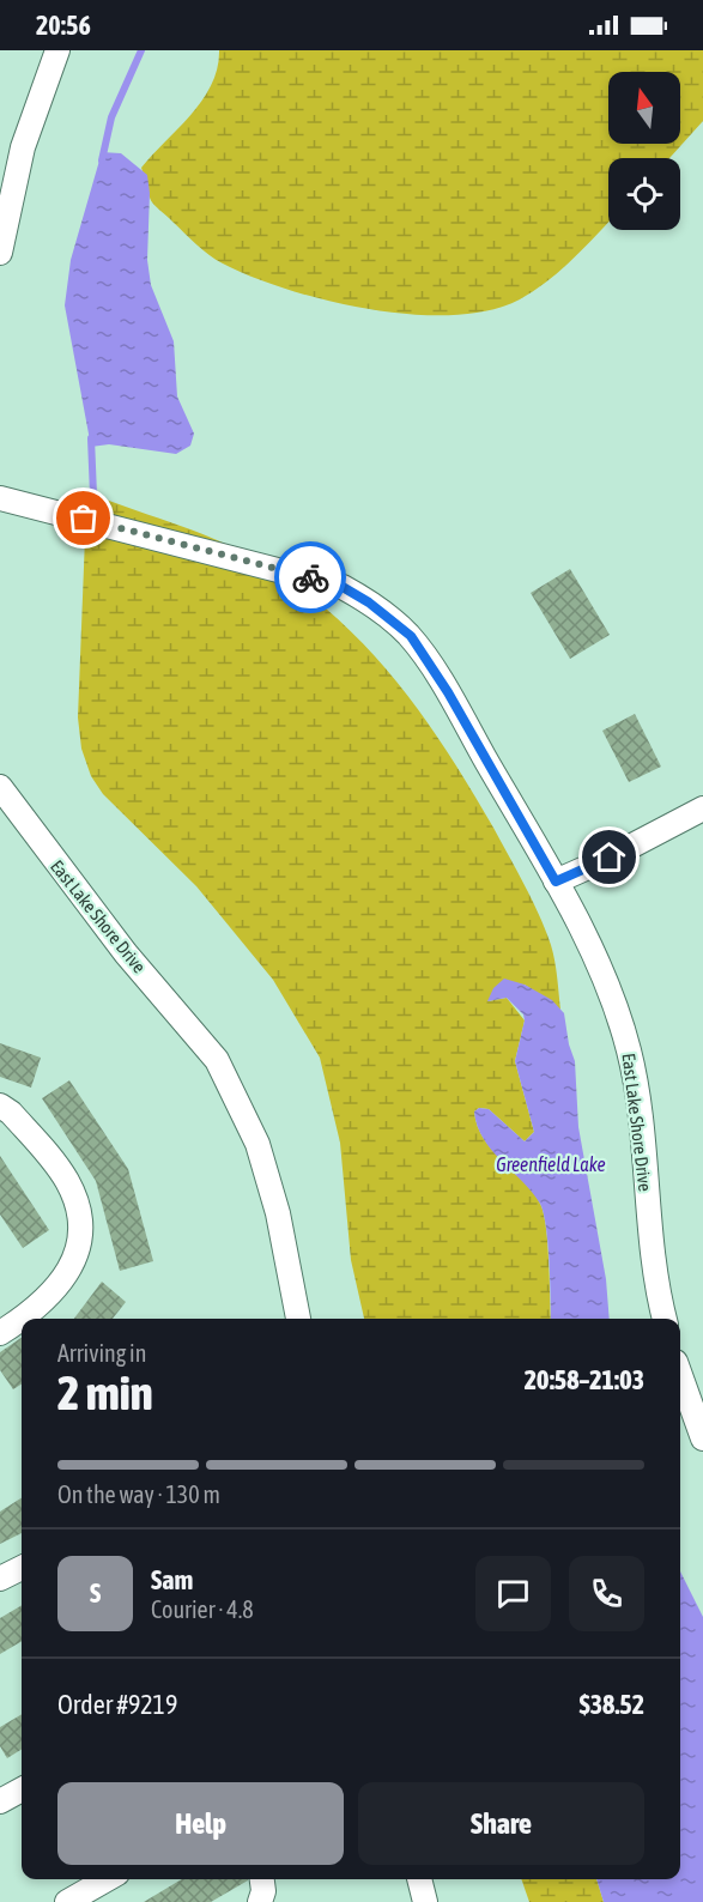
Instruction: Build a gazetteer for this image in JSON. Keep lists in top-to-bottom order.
{
  "streets": {
    "street": ["East Lake Shore Drive"]
  },
  "water": ["Greenfield Lake"],
  "north": "top",
  "page": {
    "status": "20:56",
    "heading": ["2 min", "Arriving in", "20:58–21:03"],
    "panel": [
      "Sam",
      "Courier · 4.8",
      "Order #9219",
      "$38.52"
    ],
    "bar": "On the way · 130 m",
    "round": "S",
    "buttons": ["Help", "Share"]
  }
}
